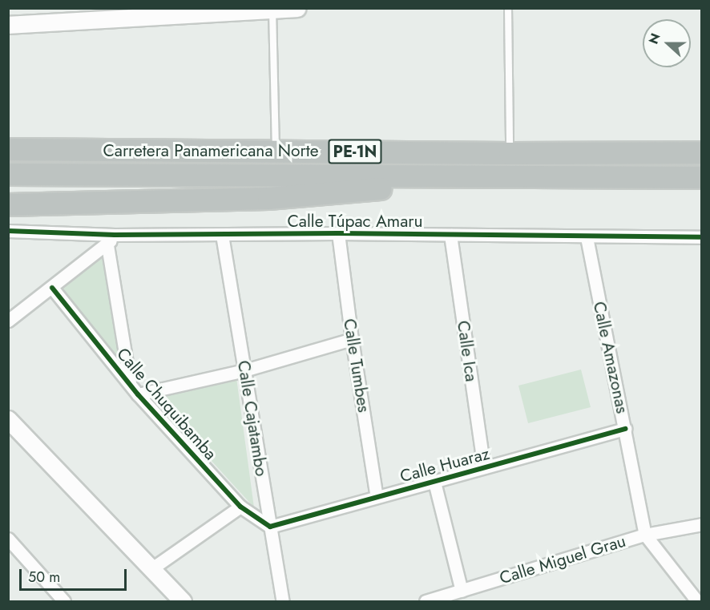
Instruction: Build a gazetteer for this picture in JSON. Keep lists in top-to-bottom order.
{
  "streets": {
    "highway": ["Carretera Panamericana Norte", "PE-1N"],
    "street": [
      "Calle Túpac Amaru",
      "Calle Ica",
      "Calle Amazonas",
      "Calle Tumbes",
      "Calle Chuquibamba",
      "Calle Cajatambo",
      "Calle Huaraz",
      "Calle Miguel Grau"
    ]
  },
  "crossings": [
    ["Calle Túpac Amaru", "Calle Ica"],
    ["Calle Túpac Amaru", "Calle Amazonas"],
    ["Calle Túpac Amaru", "Calle Tumbes"],
    ["Calle Túpac Amaru", "Calle Cajatambo"],
    ["Calle Ica", "Calle Huaraz"],
    ["Calle Amazonas", "Calle Huaraz"],
    ["Calle Amazonas", "Calle Miguel Grau"],
    ["Calle Tumbes", "Calle Huaraz"],
    ["Calle Chuquibamba", "Calle Cajatambo"],
    ["Calle Chuquibamba", "Calle Huaraz"],
    ["Calle Cajatambo", "Calle Huaraz"]
  ],
  "scale_bar": "50 m",
  "north": "left"
}
